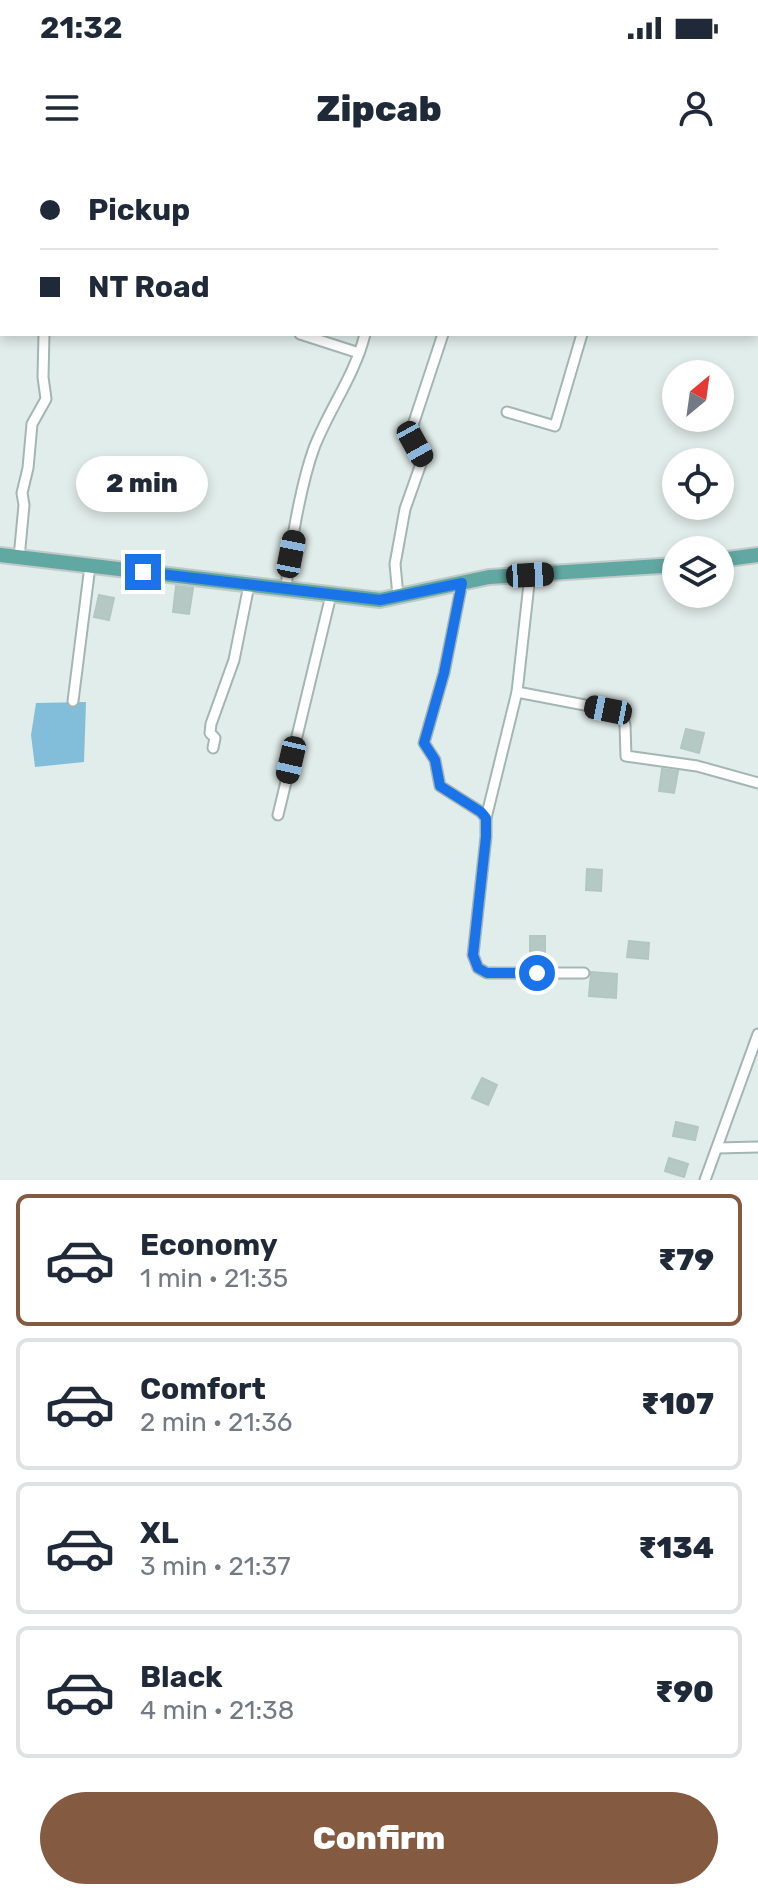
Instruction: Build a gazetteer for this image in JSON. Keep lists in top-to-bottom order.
{
  "north": "top right",
  "page": {
    "status": "21:32",
    "header": "Zipcab",
    "banner": ["Pickup", "NT Road"],
    "bubble": "2 min",
    "list": [
      {
        "name": "Economy",
        "note": "1 min · 21:35",
        "value": "₹79"
      },
      {
        "name": "Comfort",
        "note": "2 min · 21:36",
        "value": "₹107"
      },
      {
        "name": "XL",
        "note": "3 min · 21:37",
        "value": "₹134"
      },
      {
        "name": "Black",
        "note": "4 min · 21:38",
        "value": "₹90"
      }
    ],
    "buttons": "Confirm"
  }
}
